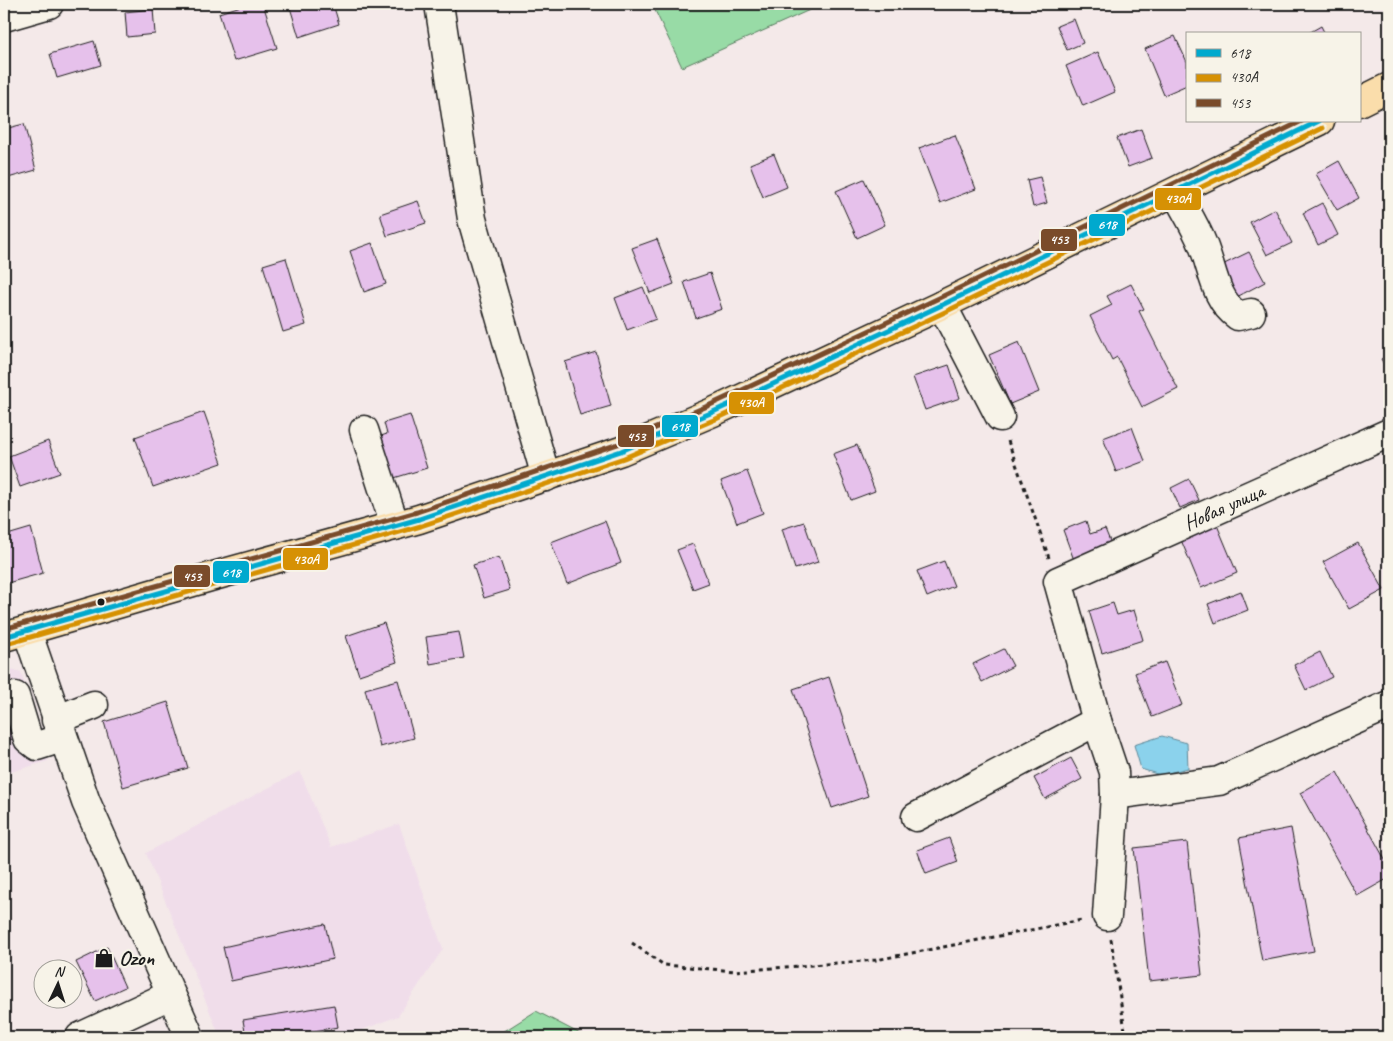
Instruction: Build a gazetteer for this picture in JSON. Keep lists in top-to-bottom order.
{
  "streets": {
    "street": ["Новая улица"]
  },
  "places": {
    "shop": ["Ozon"]
  },
  "lines": ["transit line 618", "transit line 453", "transit line 430А"],
  "legend": ["618", "430А", "453"],
  "north": "top"
}
